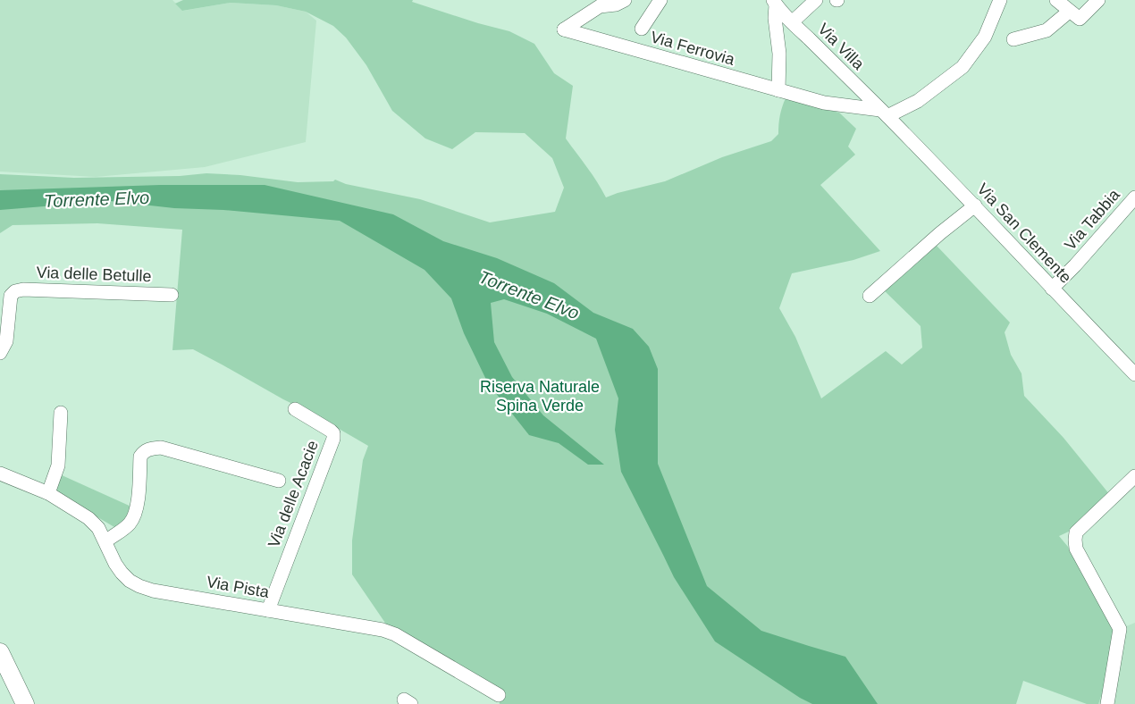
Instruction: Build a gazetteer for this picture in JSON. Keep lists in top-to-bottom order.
{
  "streets": {
    "street": [
      "Via Villa",
      "Via Ferrovia",
      "Via Tabbia",
      "Via San Clemente",
      "Via delle Betulle",
      "Via delle Acacie",
      "Via Pista"
    ]
  },
  "crossings": [
    ["Via Villa", "Via Ferrovia"],
    ["Via Villa", "Via San Clemente"],
    ["Via Ferrovia", "Via San Clemente"],
    ["Via Tabbia", "Via San Clemente"],
    ["Via delle Acacie", "Via Pista"]
  ],
  "water": ["Torrente Elvo"],
  "parks": ["Riserva Naturale Spina Verde"]
}
